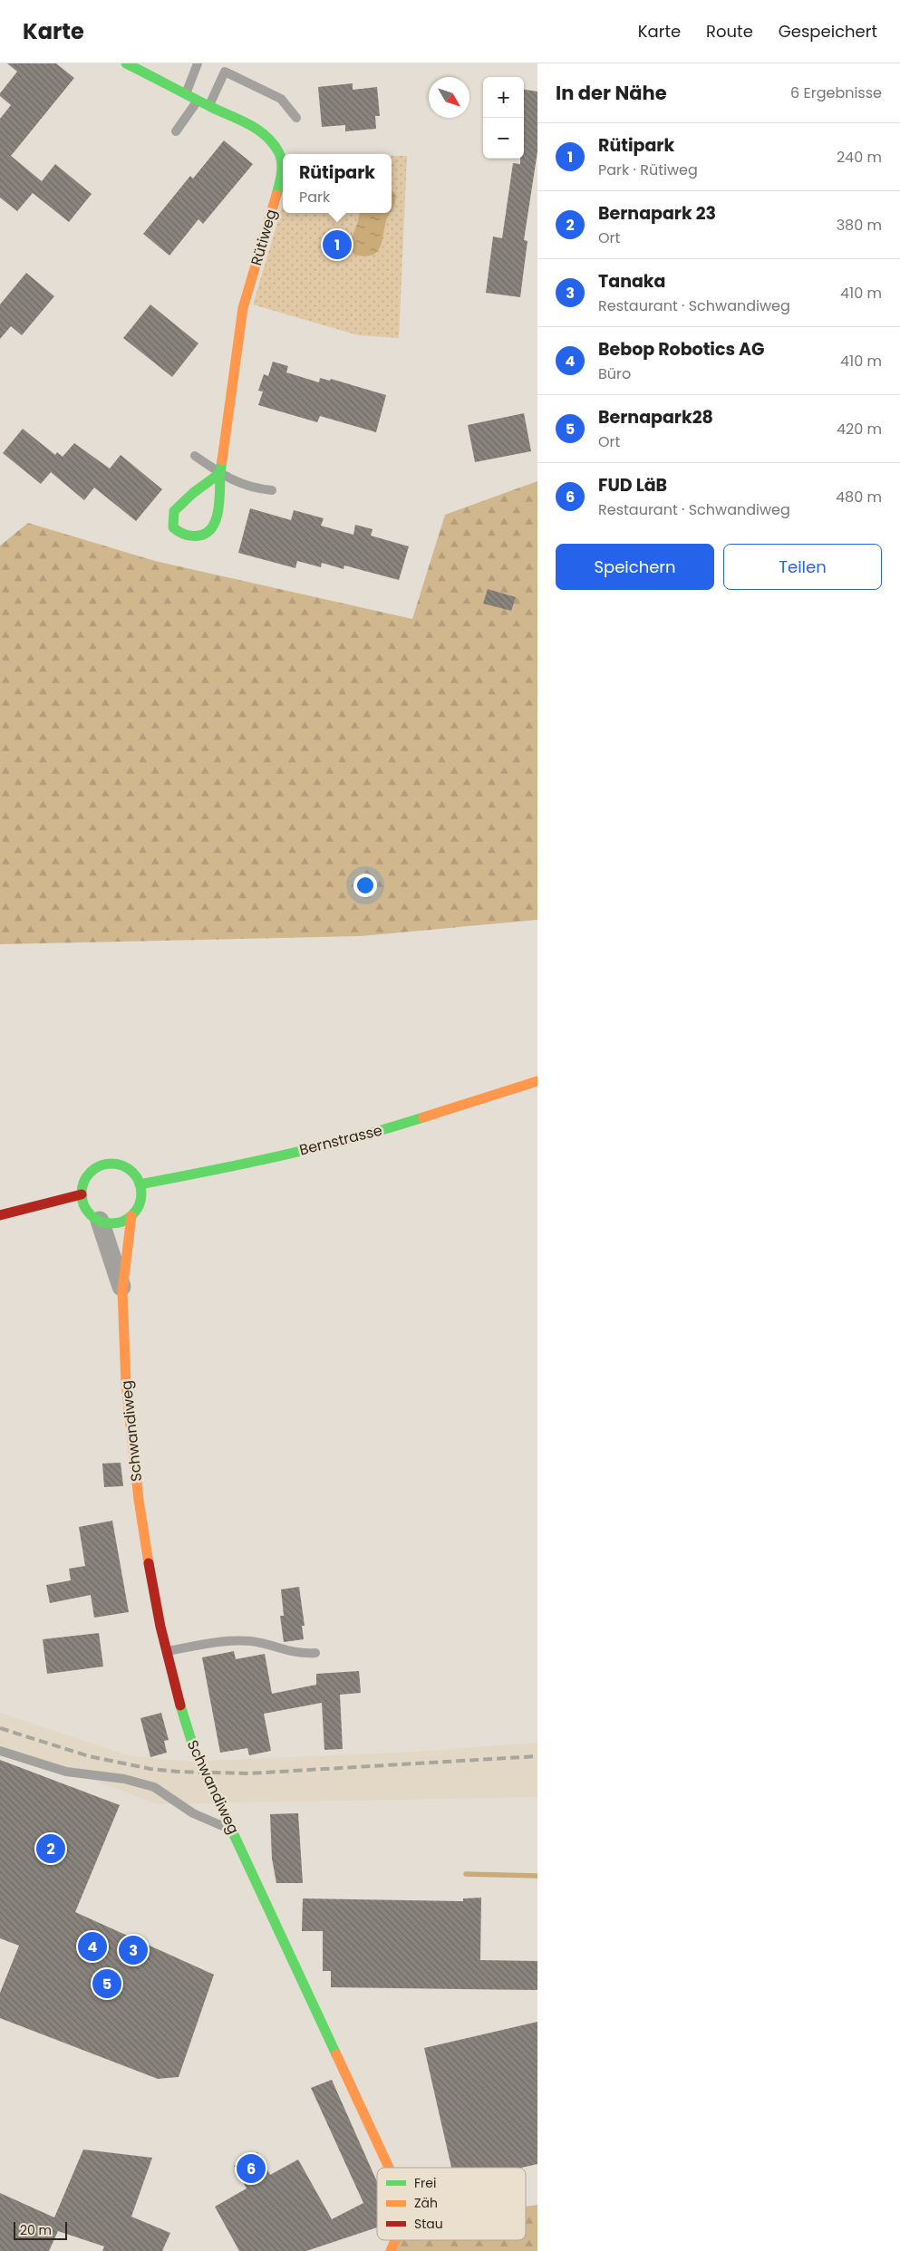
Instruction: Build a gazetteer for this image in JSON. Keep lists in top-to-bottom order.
{
  "streets": {
    "street": ["Rütiweg", "Bernstrasse", "Schwandiweg"]
  },
  "crossings": [
    ["Bernstrasse", "Schwandiweg"]
  ],
  "legend": ["Frei", "Zäh", "Stau"],
  "scale_bar": "20 m",
  "north": "bottom right",
  "page": {
    "header": "Karte",
    "nav": ["Karte", "Route", "Gespeichert"],
    "heading": ["In der Nähe", "6 Ergebnisse"],
    "map_buttons": ["+", "−"],
    "list": [
      {
        "mark": "1",
        "name": "Rütipark",
        "note": "Park · Rütiweg",
        "value": "240 m"
      },
      {
        "mark": "2",
        "name": "Bernapark 23",
        "note": "Ort",
        "value": "380 m"
      },
      {
        "mark": "3",
        "name": "Tanaka",
        "note": "Restaurant · Schwandiweg",
        "value": "410 m"
      },
      {
        "mark": "4",
        "name": "Bebop Robotics AG",
        "note": "Büro",
        "value": "410 m"
      },
      {
        "mark": "5",
        "name": "Bernapark28",
        "note": "Ort",
        "value": "420 m"
      },
      {
        "mark": "6",
        "name": "FUD LäB",
        "note": "Restaurant · Schwandiweg",
        "value": "480 m"
      }
    ],
    "popup": ["Rütipark", "Park"],
    "pins": [
      "1",
      "2",
      "4",
      "3",
      "5",
      "6"
    ],
    "buttons": ["Speichern", "Teilen"],
    "scale": "20 m"
  }
}
